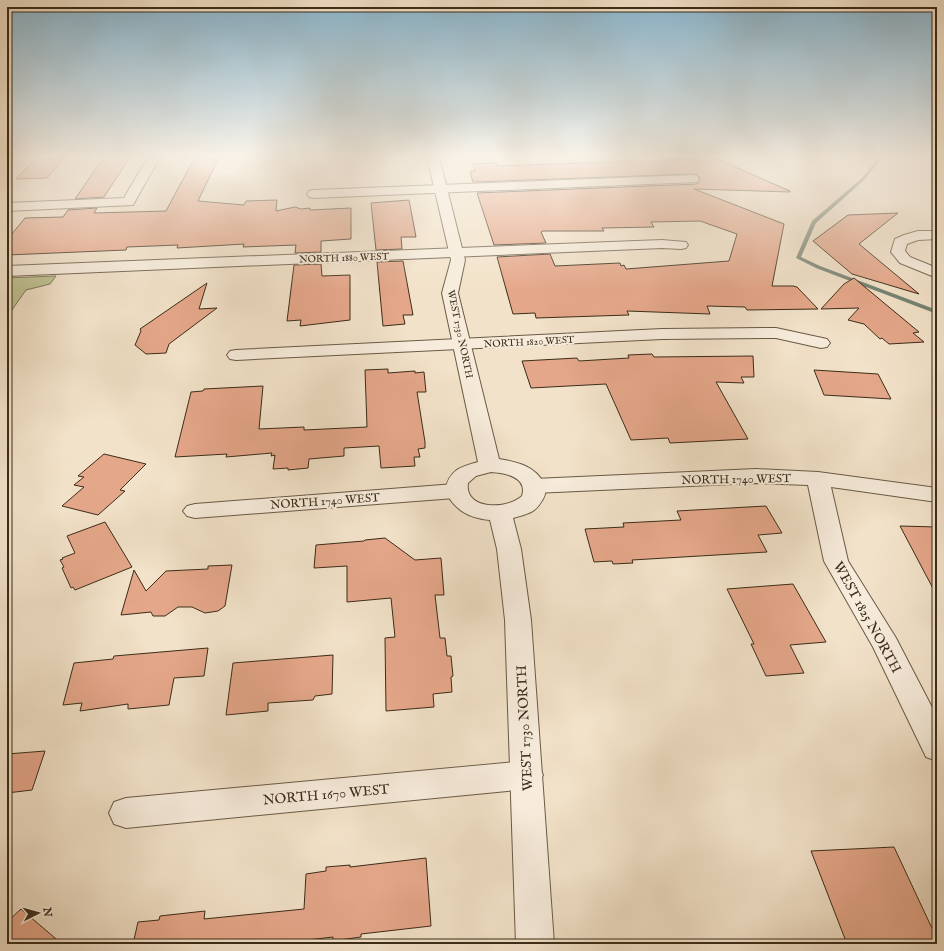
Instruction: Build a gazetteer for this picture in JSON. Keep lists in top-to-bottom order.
{
  "streets": {
    "street": [
      "NORTH 1880 WEST",
      "WEST 1730 NORTH",
      "NORTH 1820 WEST",
      "NORTH 1740 WEST",
      "WEST 1825 NORTH",
      "NORTH 1670 WEST"
    ]
  },
  "crossings": [
    ["NORTH 1880 WEST", "WEST 1730 NORTH"],
    ["WEST 1730 NORTH", "NORTH 1820 WEST"],
    ["WEST 1730 NORTH", "NORTH 1740 WEST"],
    ["WEST 1730 NORTH", "NORTH 1670 WEST"],
    ["NORTH 1740 WEST", "WEST 1825 NORTH"]
  ],
  "north": "right"
}
